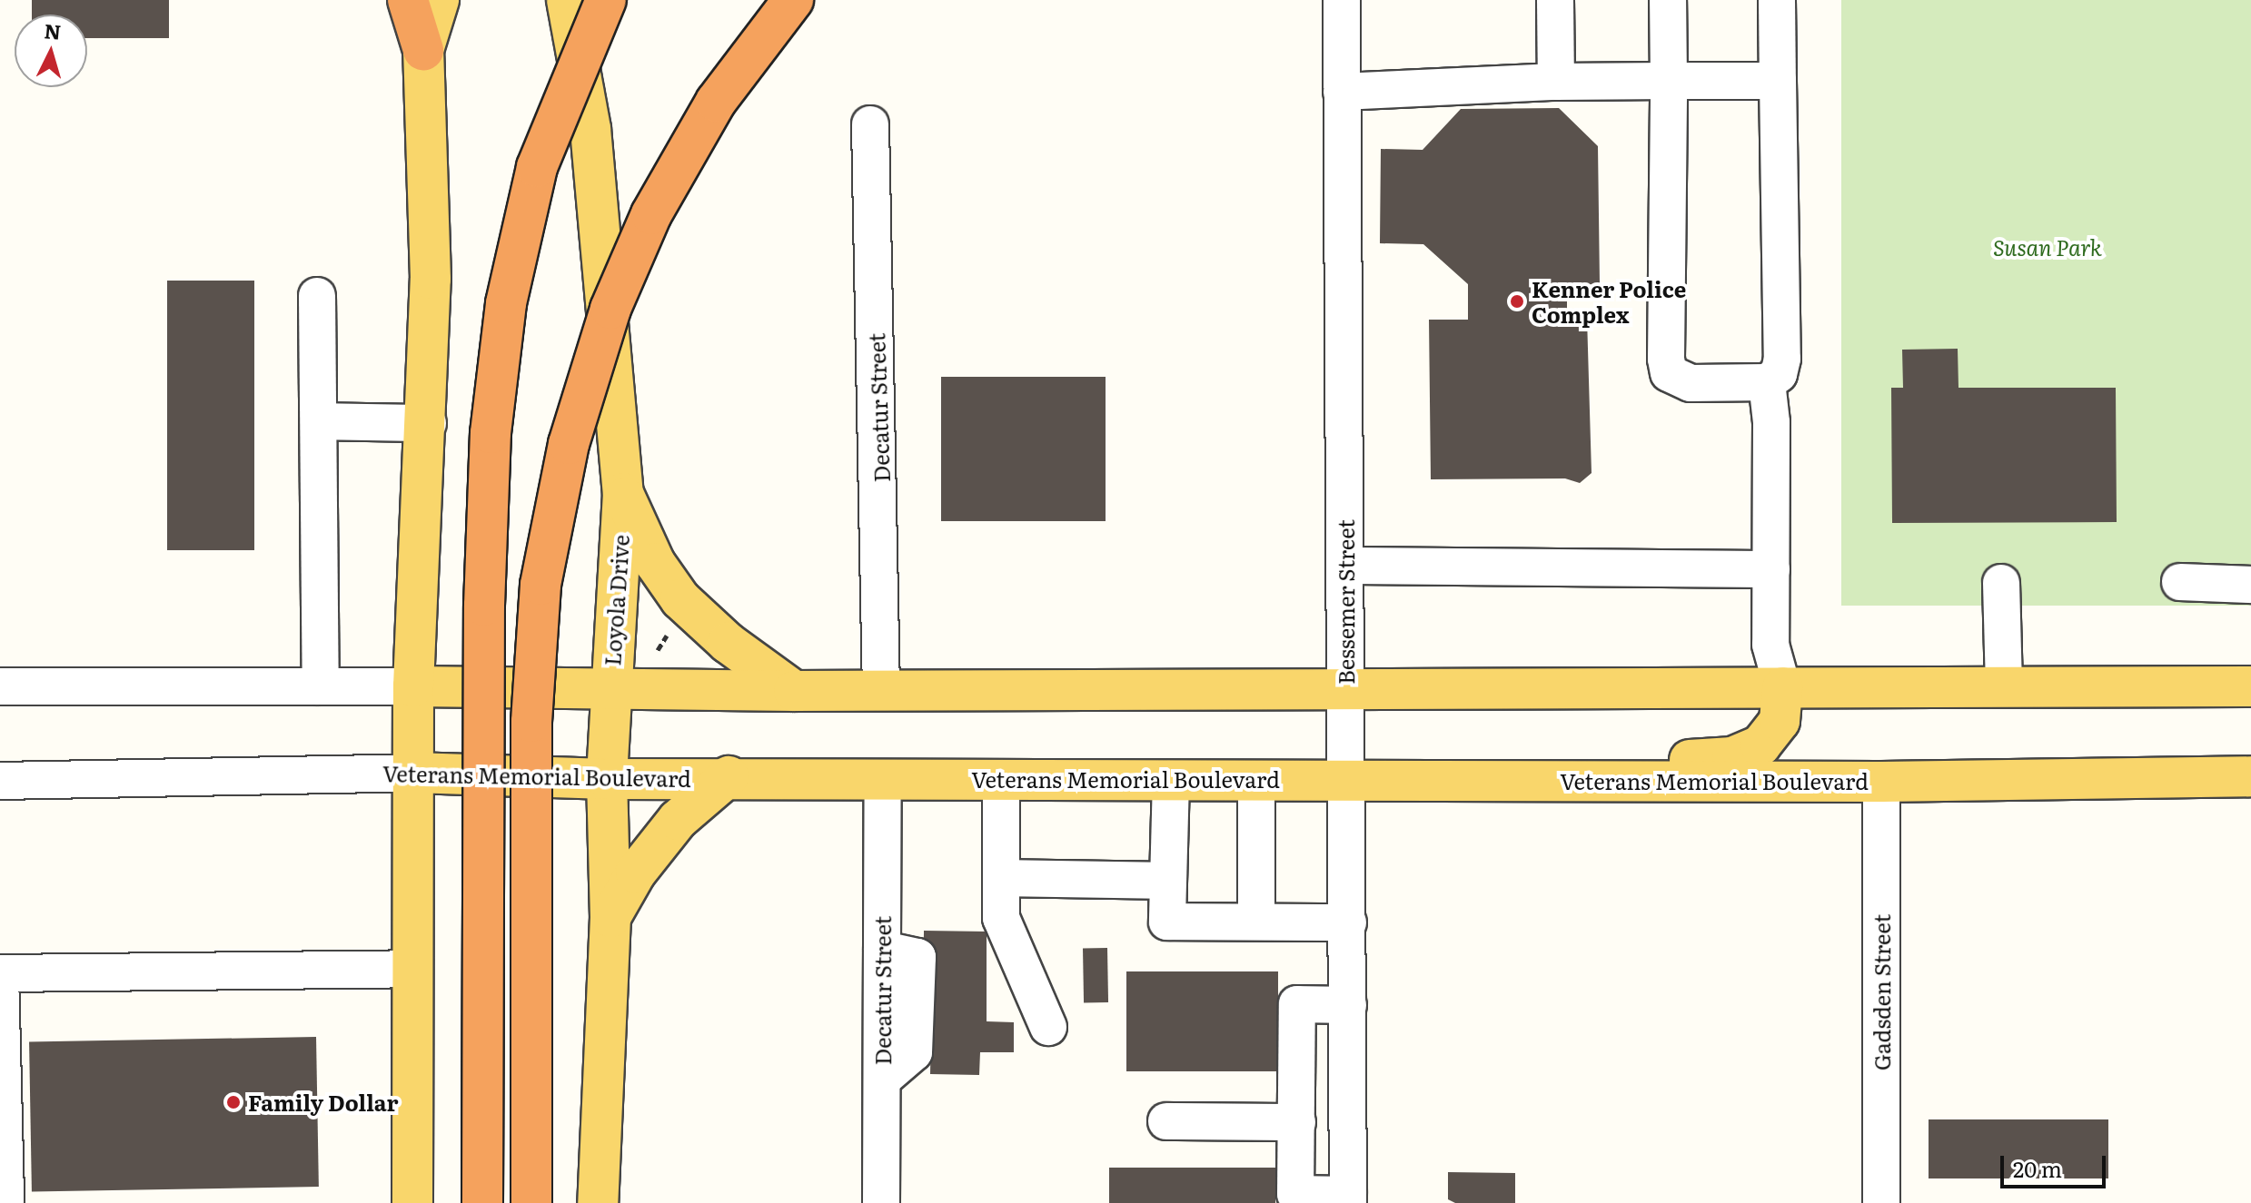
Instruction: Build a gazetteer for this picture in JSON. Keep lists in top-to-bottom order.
{
  "streets": {
    "main road": ["Loyola Drive", "Veterans Memorial Boulevard"],
    "street": ["Decatur Street", "Bessemer Street", "Gadsden Street"]
  },
  "crossings": [
    ["Decatur Street", "Veterans Memorial Boulevard"],
    ["Loyola Drive", "Veterans Memorial Boulevard"],
    ["Bessemer Street", "Veterans Memorial Boulevard"],
    ["Veterans Memorial Boulevard", "Gadsden Street"]
  ],
  "parks": ["Susan Park"],
  "places": ["Kenner Police Complex", "Family Dollar"],
  "scale_bar": "20 m",
  "north": "top"
}
